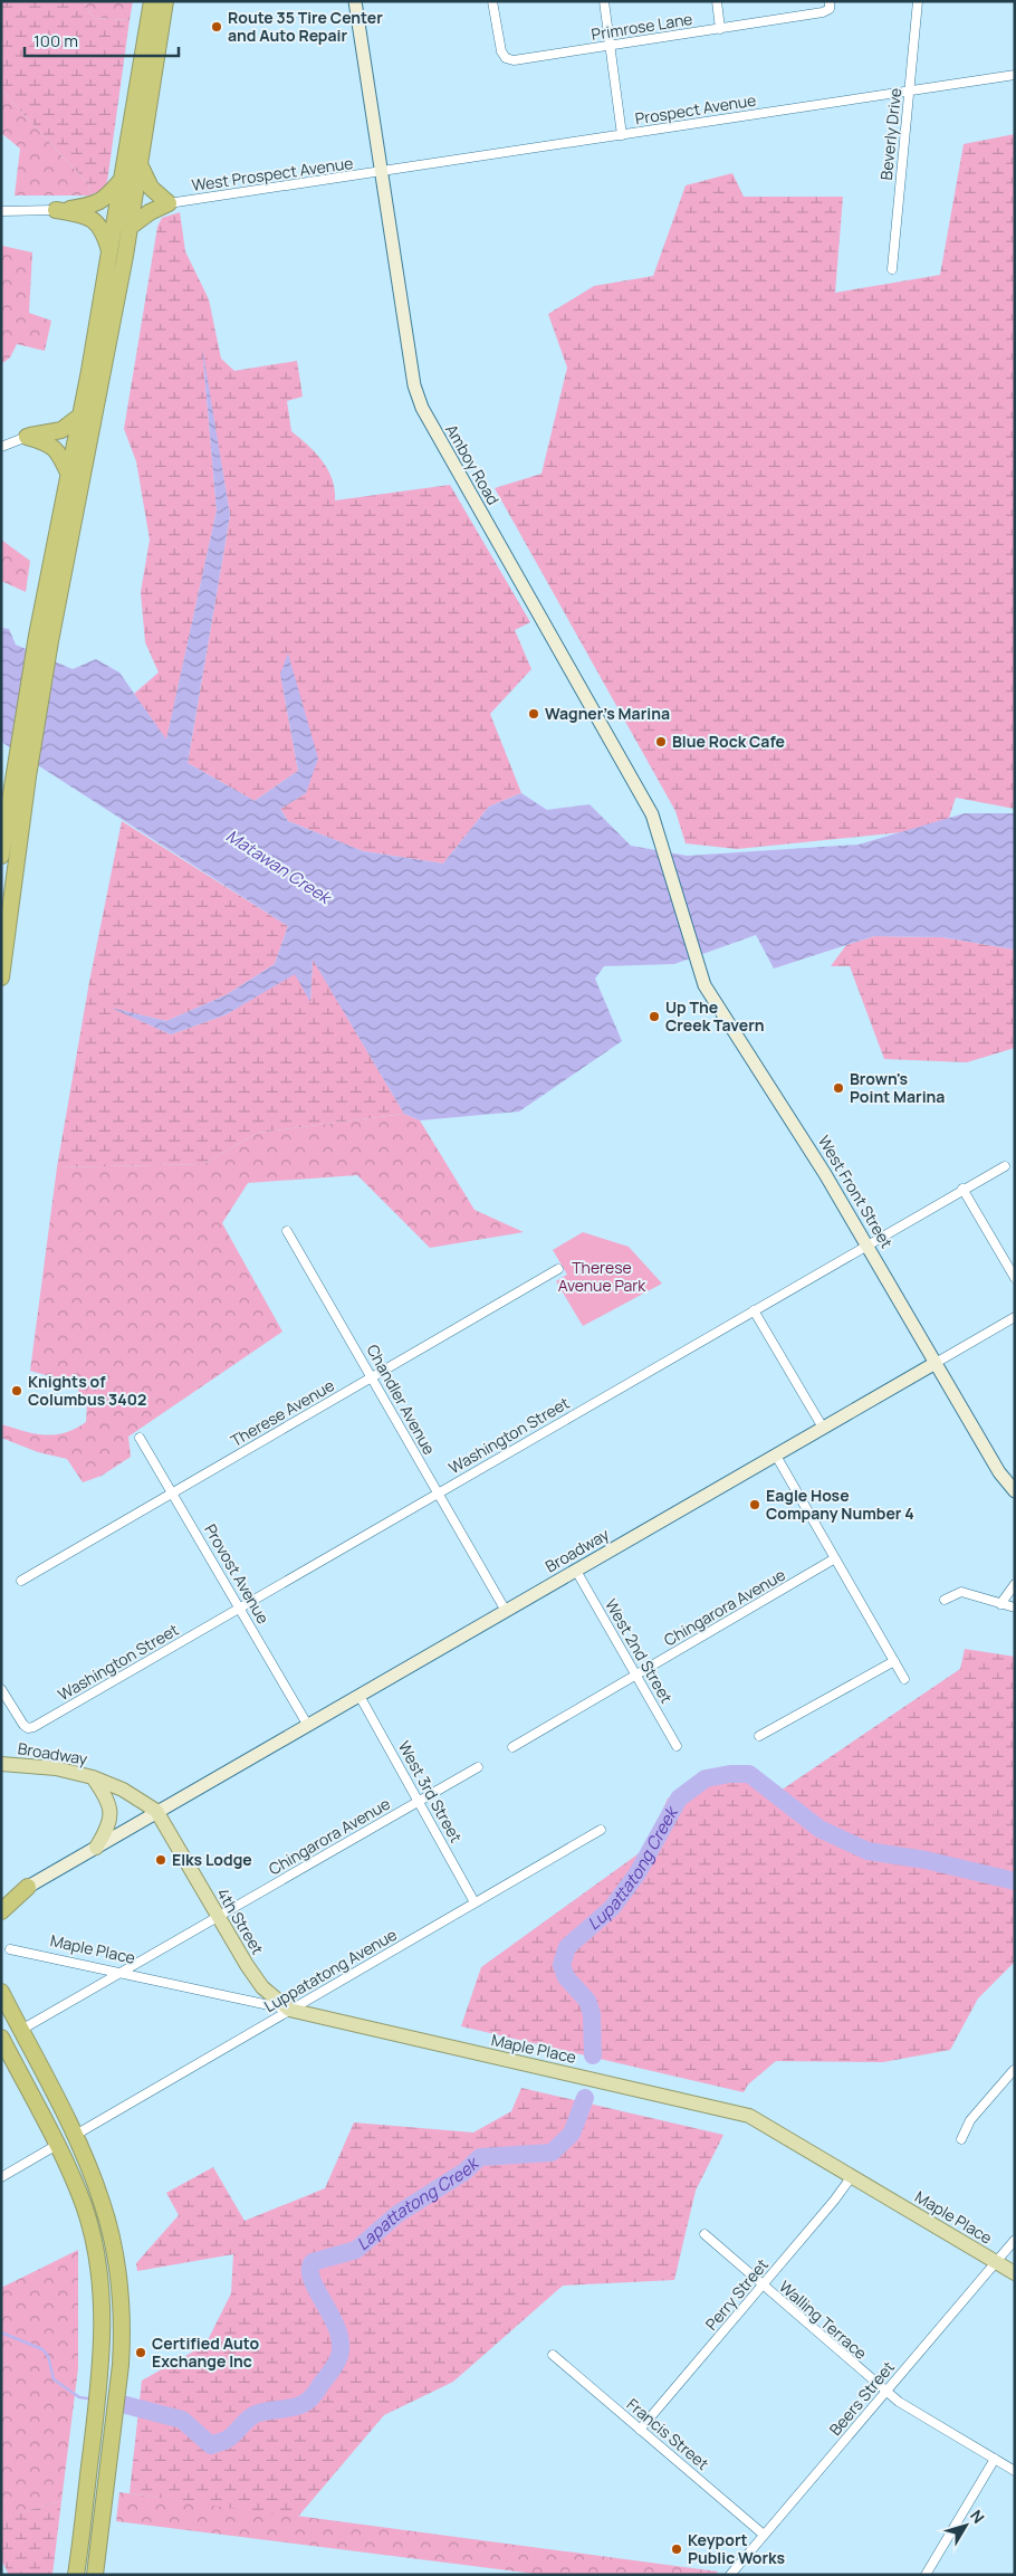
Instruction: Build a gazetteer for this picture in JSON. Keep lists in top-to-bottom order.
{
  "streets": {
    "main road": [
      "Amboy Road",
      "West Front Street",
      "Broadway",
      "4th Street",
      "Maple Place"
    ],
    "street": [
      "Primrose Lane",
      "Prospect Avenue",
      "Beverly Drive",
      "West Prospect Avenue",
      "Chandler Avenue",
      "Therese Avenue",
      "Washington Street",
      "Provost Avenue",
      "Chingarora Avenue",
      "West 2nd Street",
      "West 3rd Street",
      "Luppatatong Avenue",
      "Perry Street",
      "Walling Terrace",
      "Beers Street",
      "Francis Street"
    ]
  },
  "crossings": [
    ["Prospect Avenue", "Beverly Drive"],
    ["Prospect Avenue", "West Prospect Avenue"],
    ["Prospect Avenue", "Amboy Road"],
    ["West Prospect Avenue", "Amboy Road"],
    ["Amboy Road", "West Front Street"],
    ["West Front Street", "Washington Street"],
    ["West Front Street", "Broadway"],
    ["Chandler Avenue", "Therese Avenue"],
    ["Chandler Avenue", "Washington Street"],
    ["Chandler Avenue", "Broadway"],
    ["Therese Avenue", "Provost Avenue"],
    ["Washington Street", "Provost Avenue"],
    ["Broadway", "Provost Avenue"],
    ["Broadway", "West 2nd Street"],
    ["Broadway", "West 3rd Street"],
    ["Broadway", "4th Street"],
    ["Chingarora Avenue", "West 2nd Street"],
    ["Chingarora Avenue", "West 3rd Street"],
    ["Chingarora Avenue", "4th Street"],
    ["Chingarora Avenue", "Maple Place"],
    ["West 3rd Street", "Luppatatong Avenue"],
    ["4th Street", "Maple Place"],
    ["4th Street", "Luppatatong Avenue"],
    ["Maple Place", "Luppatatong Avenue"],
    ["Maple Place", "Perry Street"],
    ["Maple Place", "Beers Street"],
    ["Perry Street", "Walling Terrace"],
    ["Perry Street", "Francis Street"],
    ["Walling Terrace", "Beers Street"],
    ["Beers Street", "Francis Street"]
  ],
  "water": ["Matawan Creek", "Lupattatong Creek", "Lapattatong Creek"],
  "parks": ["Therese Avenue Park"],
  "places": [
    "Route 35 Tire Center and Auto Repair",
    "Wagner's Marina",
    "Blue Rock Cafe",
    "Up The Creek Tavern",
    "Brown's Point Marina",
    "Knights of Columbus 3402",
    "Eagle Hose Company Number 4",
    "Elks Lodge",
    "Certified Auto Exchange Inc",
    "Keyport Public Works"
  ],
  "scale_bar": "100 m",
  "north": "top right"
}
